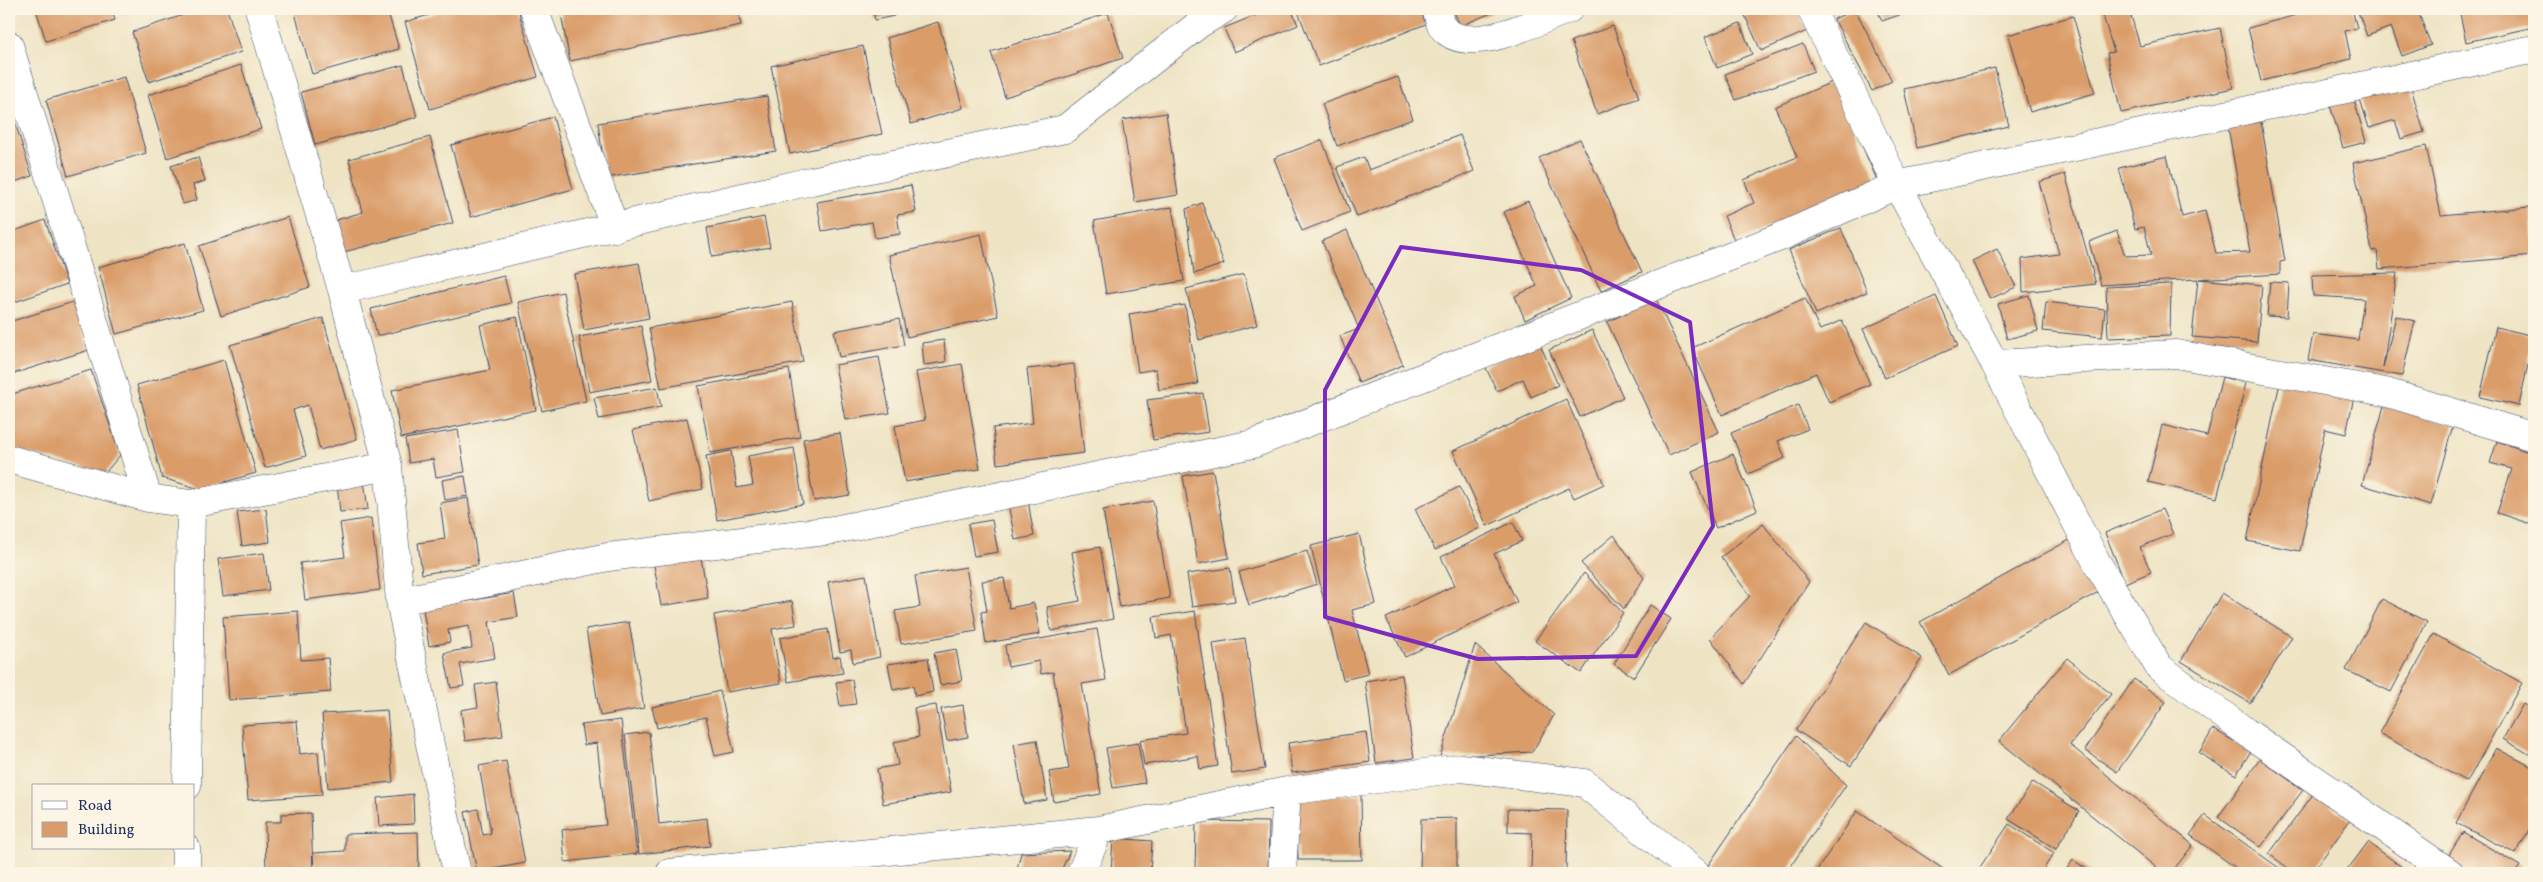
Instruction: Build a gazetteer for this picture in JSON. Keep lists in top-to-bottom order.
{
  "legend": ["Road", "Building"]
}
